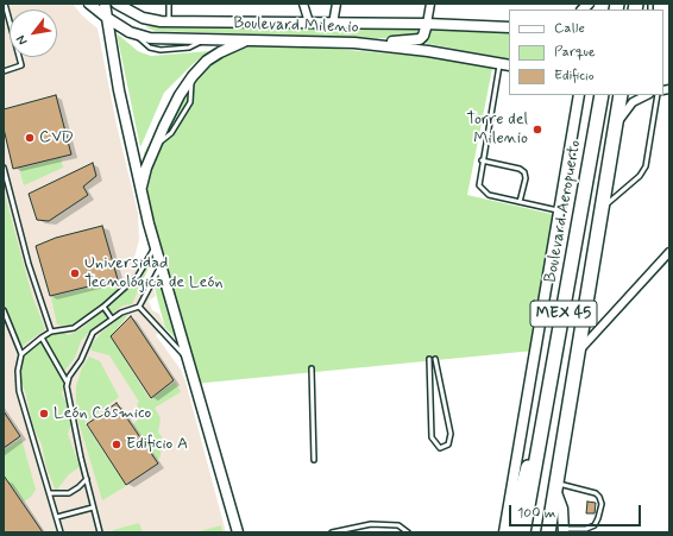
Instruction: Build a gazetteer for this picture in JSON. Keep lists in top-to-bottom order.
{
  "streets": {
    "highway": ["Boulevard Aeropuerto", "MEX 45"],
    "street": ["Boulevard Milenio"]
  },
  "places": [
    "Torre del Milenio",
    "CVD",
    "Universidad Tecnológica de León",
    "León Cósmico",
    "Edificio A"
  ],
  "legend": ["Calle", "Parque", "Edificio"],
  "scale_bar": "100 m",
  "north": "bottom left"
}
